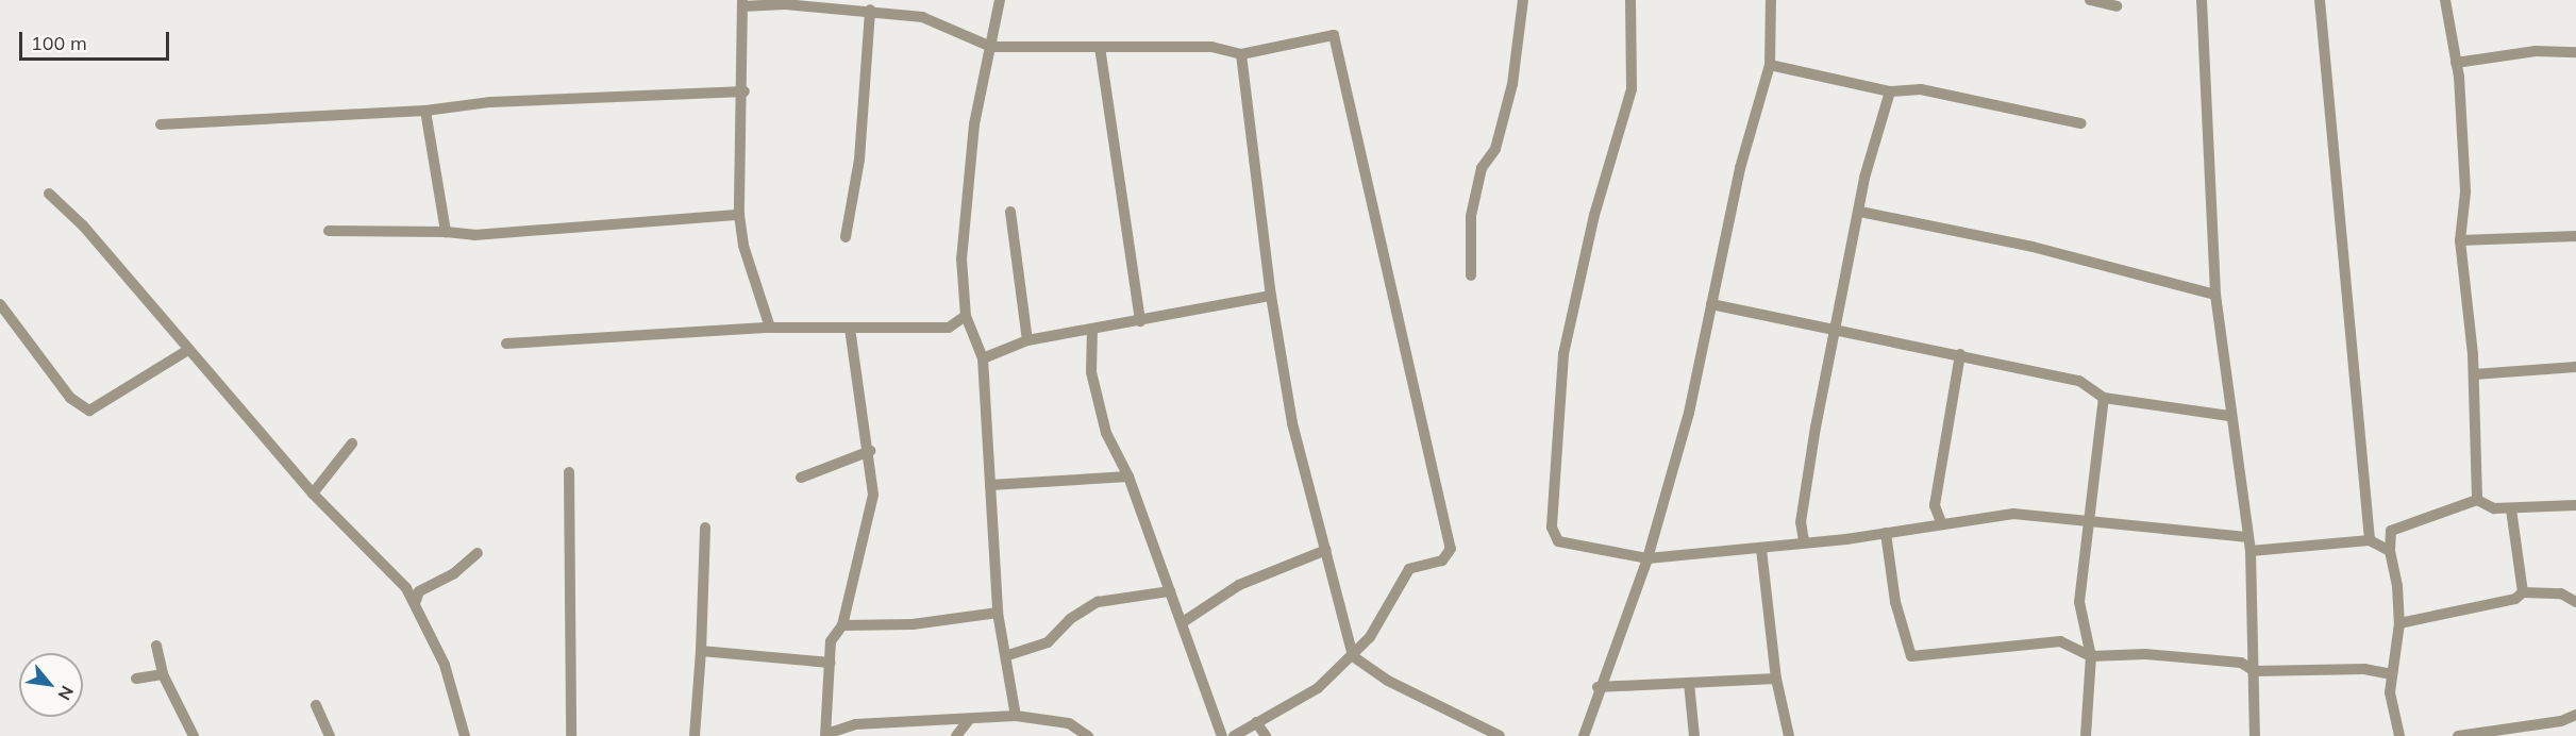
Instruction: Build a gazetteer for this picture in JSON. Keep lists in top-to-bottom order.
{
  "scale_bar": "100 m",
  "north": "bottom right"
}
